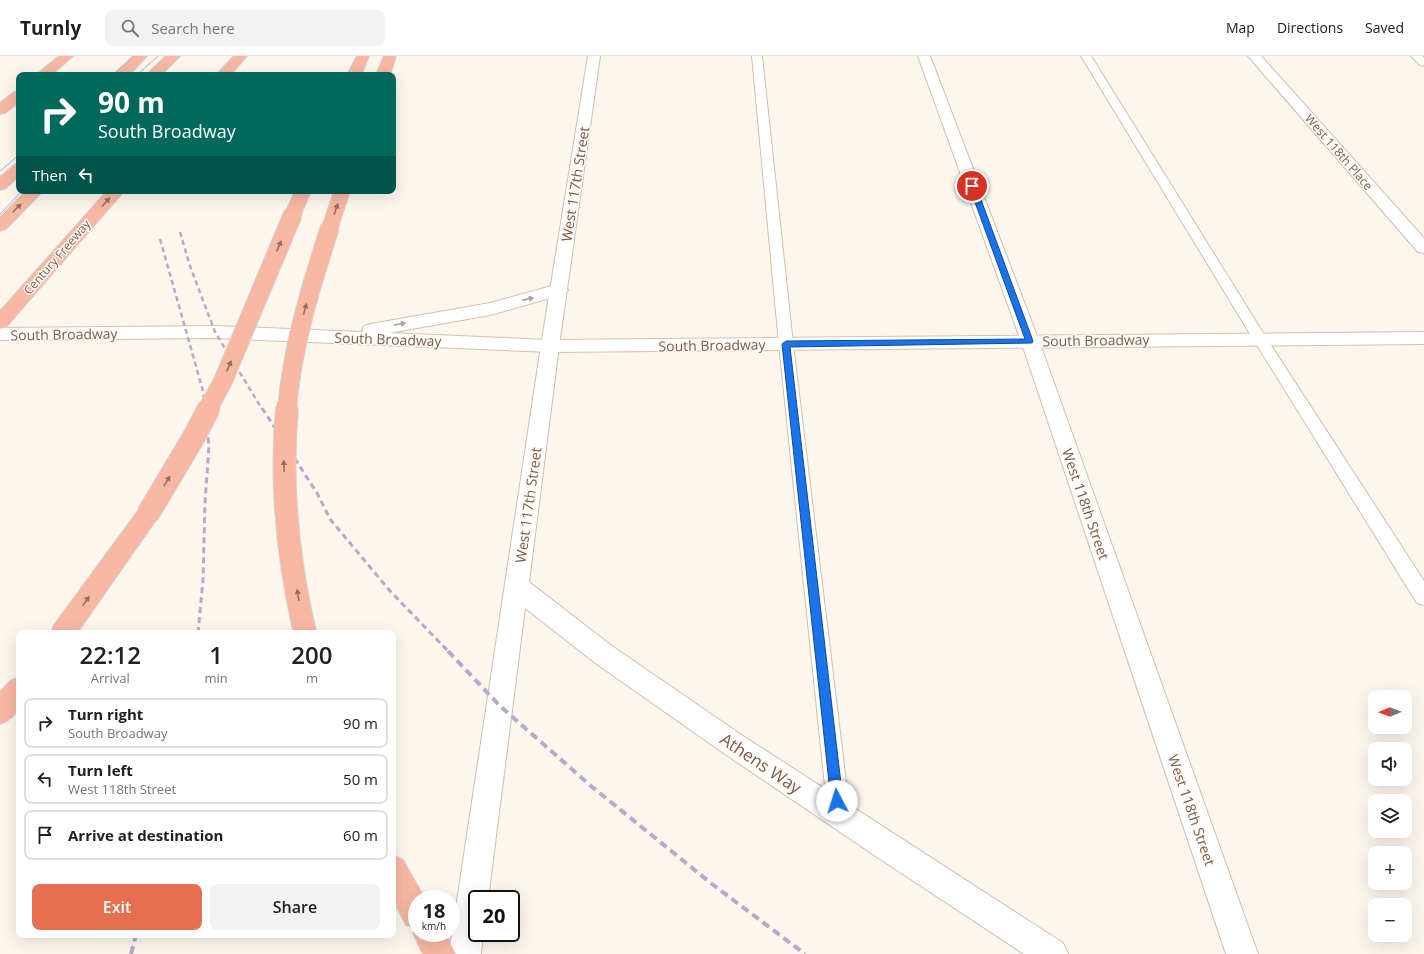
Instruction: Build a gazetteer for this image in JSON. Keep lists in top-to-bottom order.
{
  "streets": {
    "highway": ["Century Freeway"],
    "street": [
      "West 118th Place",
      "West 117th Street",
      "South Broadway",
      "West 118th Street",
      "Athens Way"
    ]
  },
  "crossings": [
    ["West 117th Street", "South Broadway"],
    ["West 117th Street", "Athens Way"],
    ["South Broadway", "West 118th Street"]
  ],
  "north": "left",
  "page": {
    "header": "Turnly",
    "search": "Search here",
    "nav": ["Map", "Directions", "Saved"],
    "turn": ["90 m", "South Broadway"],
    "then": "Then",
    "eta": [
      "22:12",
      "Arrival",
      "1",
      "min",
      "200",
      "m"
    ],
    "map_buttons": ["+", "−"],
    "list": [
      {
        "name": "Turn right",
        "note": "South Broadway",
        "value": "90 m"
      },
      {
        "name": "Turn left",
        "note": "West 118th Street",
        "value": "50 m"
      },
      {
        "name": "Arrive at destination",
        "value": "60 m"
      }
    ],
    "buttons": ["Exit", "Share"],
    "speed": "18 km/h",
    "limit": "20"
  }
}
